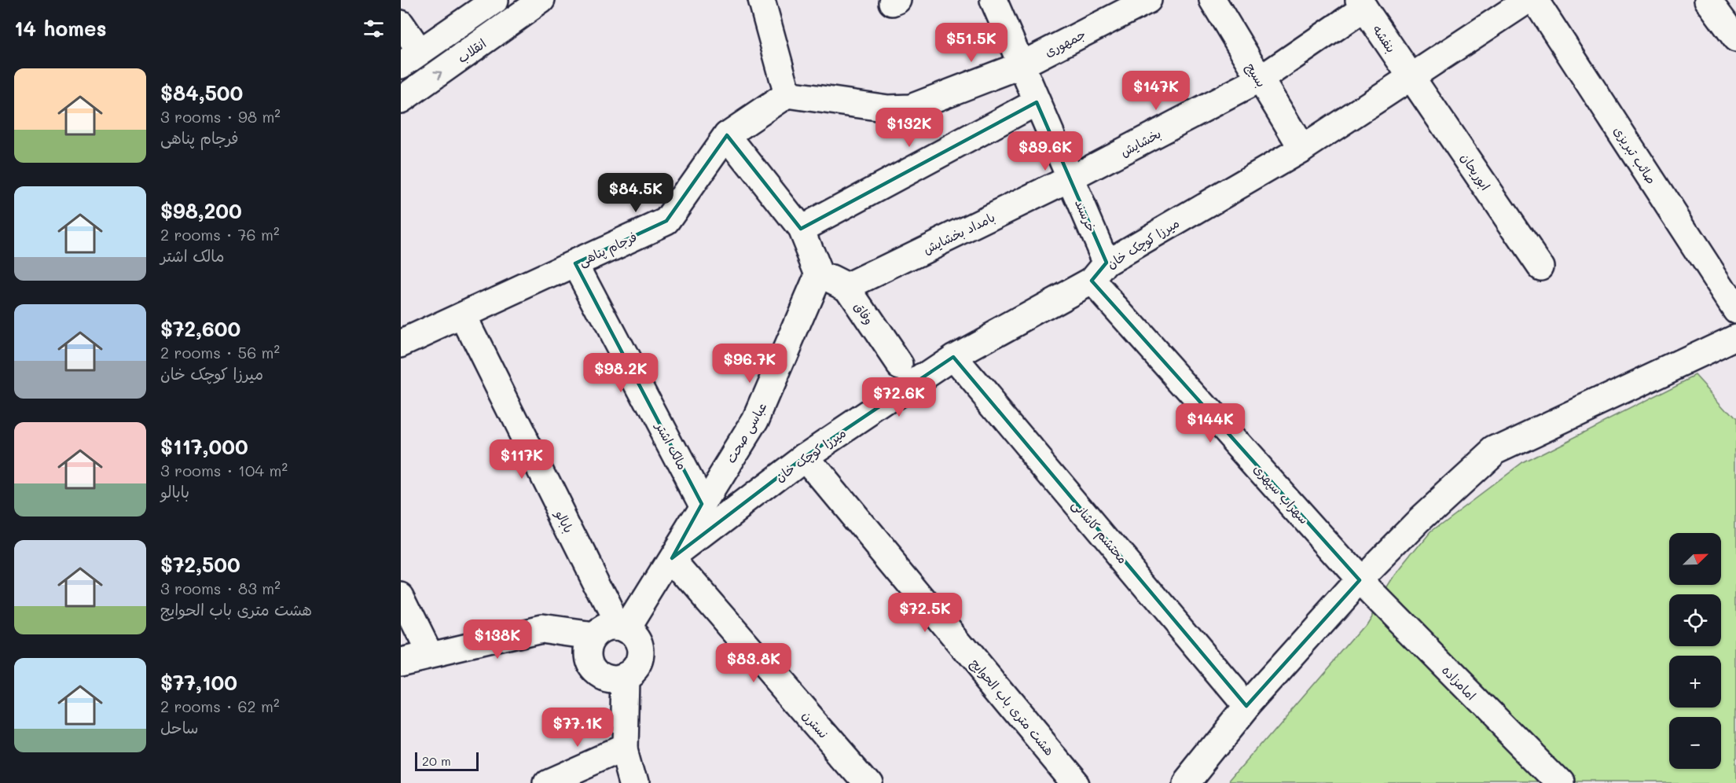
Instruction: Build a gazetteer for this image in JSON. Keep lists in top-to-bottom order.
{
  "streets": {
    "street": [
      "بنفشه",
      "جمهوری",
      "انقلاب",
      "بسیج",
      "بخشایش",
      "صائب تبریزی",
      "ابوریحان",
      "خرسند",
      "بامداد بخشایش",
      "میرزا کوچک خان",
      "فرجام پناهی",
      "وفاق",
      "عباسی صحت",
      "مالک اشتر",
      "سهراب سپهری",
      "بابالو",
      "محتشم کاشانی",
      "امامزاده",
      "هشت متری باب الحوایج",
      "نسترن"
    ]
  },
  "crossings": [
    ["بنفشه", "بخشایش"],
    ["بنفشه", "ابوریحان"],
    ["بنفشه", "میرزا کوچک خان"],
    ["جمهوری", "خرسند"],
    ["جمهوری", "فرجام پناهی"],
    ["بسیج", "بخشایش"],
    ["بسیج", "میرزا کوچک خان"],
    ["بخشایش", "خرسند"],
    ["بخشایش", "بامداد بخشایش"],
    ["ابوریحان", "میرزا کوچک خان"],
    ["خرسند", "بامداد بخشایش"],
    ["خرسند", "میرزا کوچک خان"],
    ["خرسند", "سهراب سپهری"],
    ["بامداد بخشایش", "وفاق"],
    ["میرزا کوچک خان", "عباسی صحت"],
    ["میرزا کوچک خان", "سهراب سپهری"],
    ["میرزا کوچک خان", "محتشم کاشانی"],
    ["میرزا کوچک خان", "هشت متری باب الحوایج"],
    ["میرزا کوچک خان", "نسترن"],
    ["فرجام پناهی", "مالک اشتر"],
    ["فرجام پناهی", "بابالو"],
    ["عباسی صحت", "مالک اشتر"],
    ["عباسی صحت", "بابالو"],
    ["عباسی صحت", "نسترن"],
    ["سهراب سپهری", "امامزاده"]
  ],
  "scale_bar": "20 m",
  "north": "top right",
  "page": {
    "heading": "14 homes",
    "price": [
      "$51.5K",
      "$147K",
      "$132K",
      "$89.6K",
      "$84.5K",
      "$96.7K",
      "$98.2K",
      "$72.6K",
      "$144K",
      "$117K",
      "$72.5K",
      "$138K",
      "$83.8K",
      "$77.1K"
    ],
    "list": [
      {
        "name": "$84,500",
        "note": "3 rooms · 98 m² · فرجام پناهی"
      },
      {
        "name": "$98,200",
        "note": "2 rooms · 76 m² · مالک اشتر"
      },
      {
        "name": "$72,600",
        "note": "2 rooms · 56 m² · میرزا کوچک خان"
      },
      {
        "name": "$117,000",
        "note": "3 rooms · 104 m² · بابالو"
      },
      {
        "name": "$72,500",
        "note": "3 rooms · 83 m² · هشت متری باب الحوایج"
      },
      {
        "name": "$77,100",
        "note": "2 rooms · 62 m² · ساحل"
      }
    ],
    "map_buttons": ["+", "−"],
    "scale": "20 m"
  }
}
